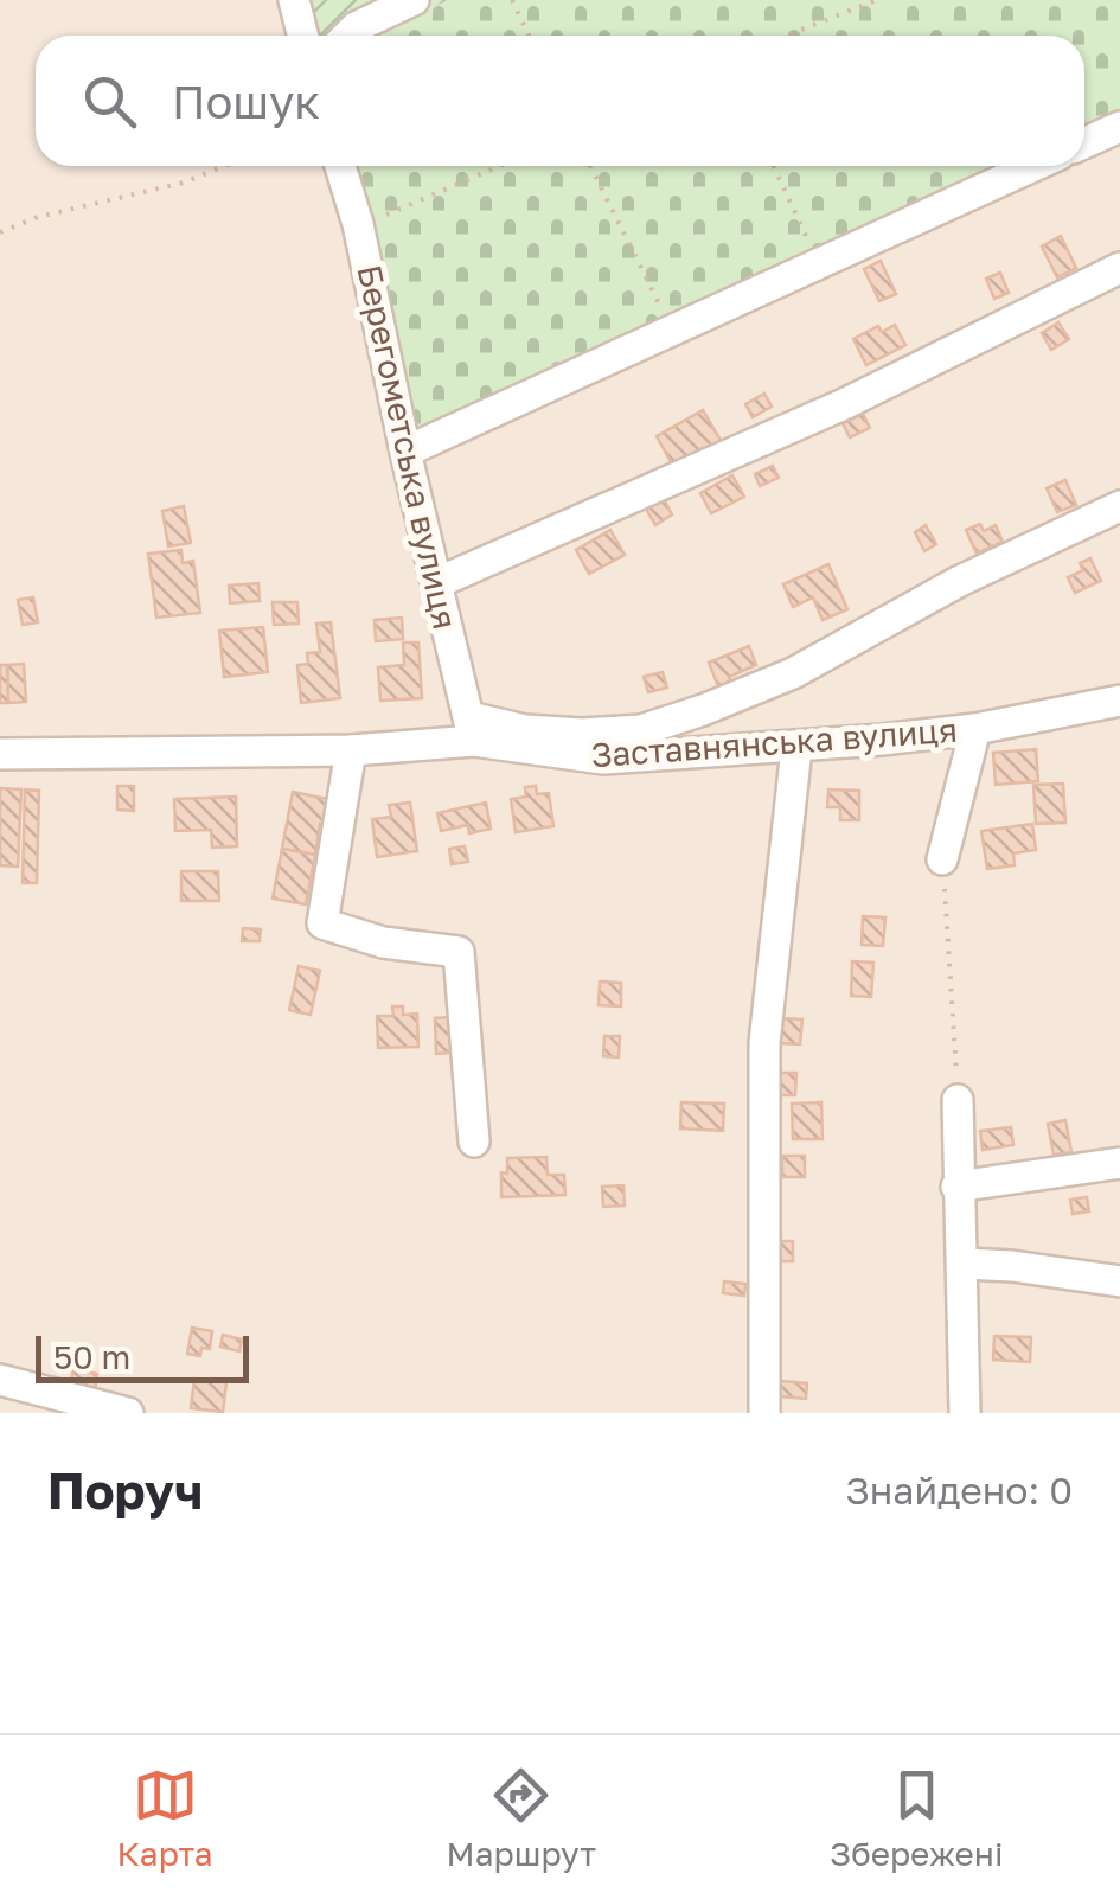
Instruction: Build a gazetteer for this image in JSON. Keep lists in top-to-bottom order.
{
  "streets": {
    "street": ["Берегометська вулиця", "Заставнянська вулиця"]
  },
  "crossings": [
    ["Берегометська вулиця", "Заставнянська вулиця"]
  ],
  "scale_bar": "50 m",
  "page": {
    "search": "Пошук",
    "scale": "50 m",
    "heading": ["Поруч", "Знайдено: 0"],
    "nav": ["Карта", "Маршрут", "Збережені"]
  }
}
